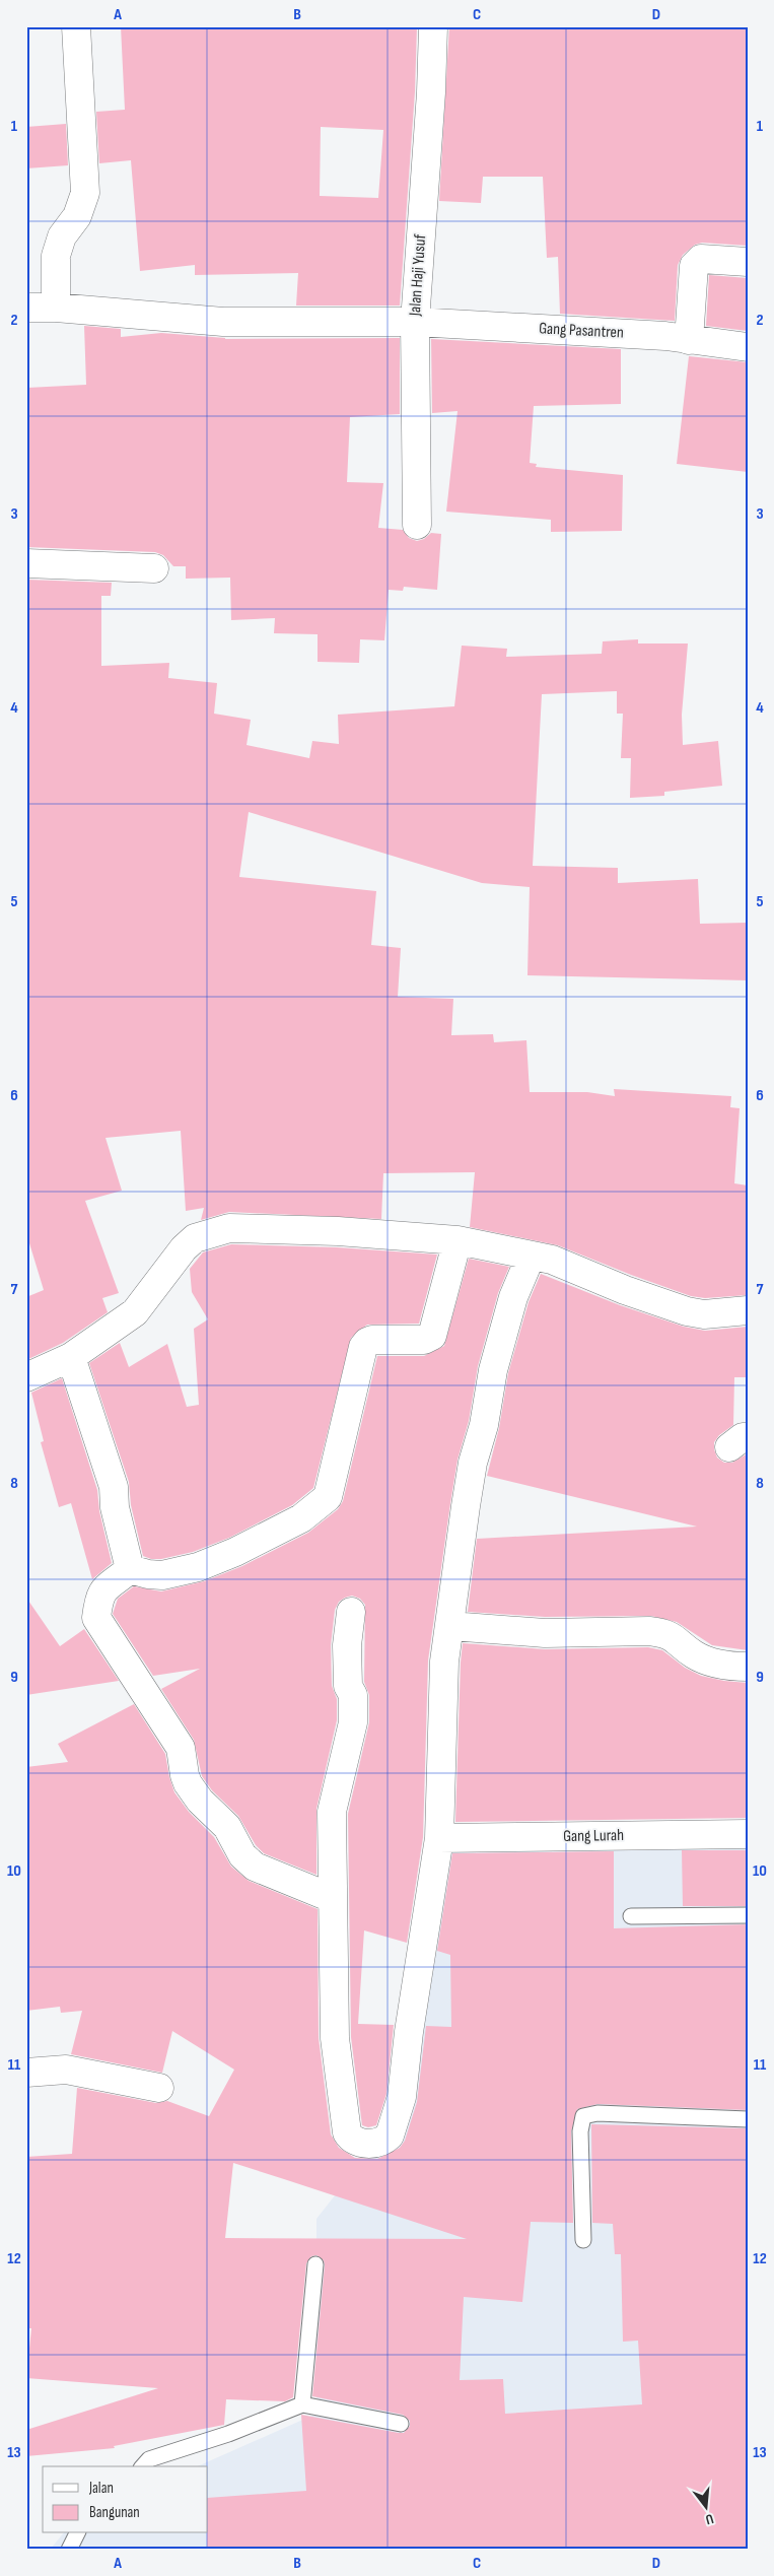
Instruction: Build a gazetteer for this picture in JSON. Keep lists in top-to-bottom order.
{
  "streets": {
    "street": ["Jalan Haji Yusuf", "Gang Pasantren", "Gang Lurah"]
  },
  "crossings": [
    ["Jalan Haji Yusuf", "Gang Pasantren"]
  ],
  "legend": ["Jalan", "Bangunan"],
  "north": "bottom",
  "grid": {
    "columns": [
      "A",
      "B",
      "C",
      "D"
    ],
    "rows": [
      "1",
      "2",
      "3",
      "4",
      "5",
      "6",
      "7",
      "8",
      "9",
      "10",
      "11",
      "12",
      "13"
    ]
  }
}
